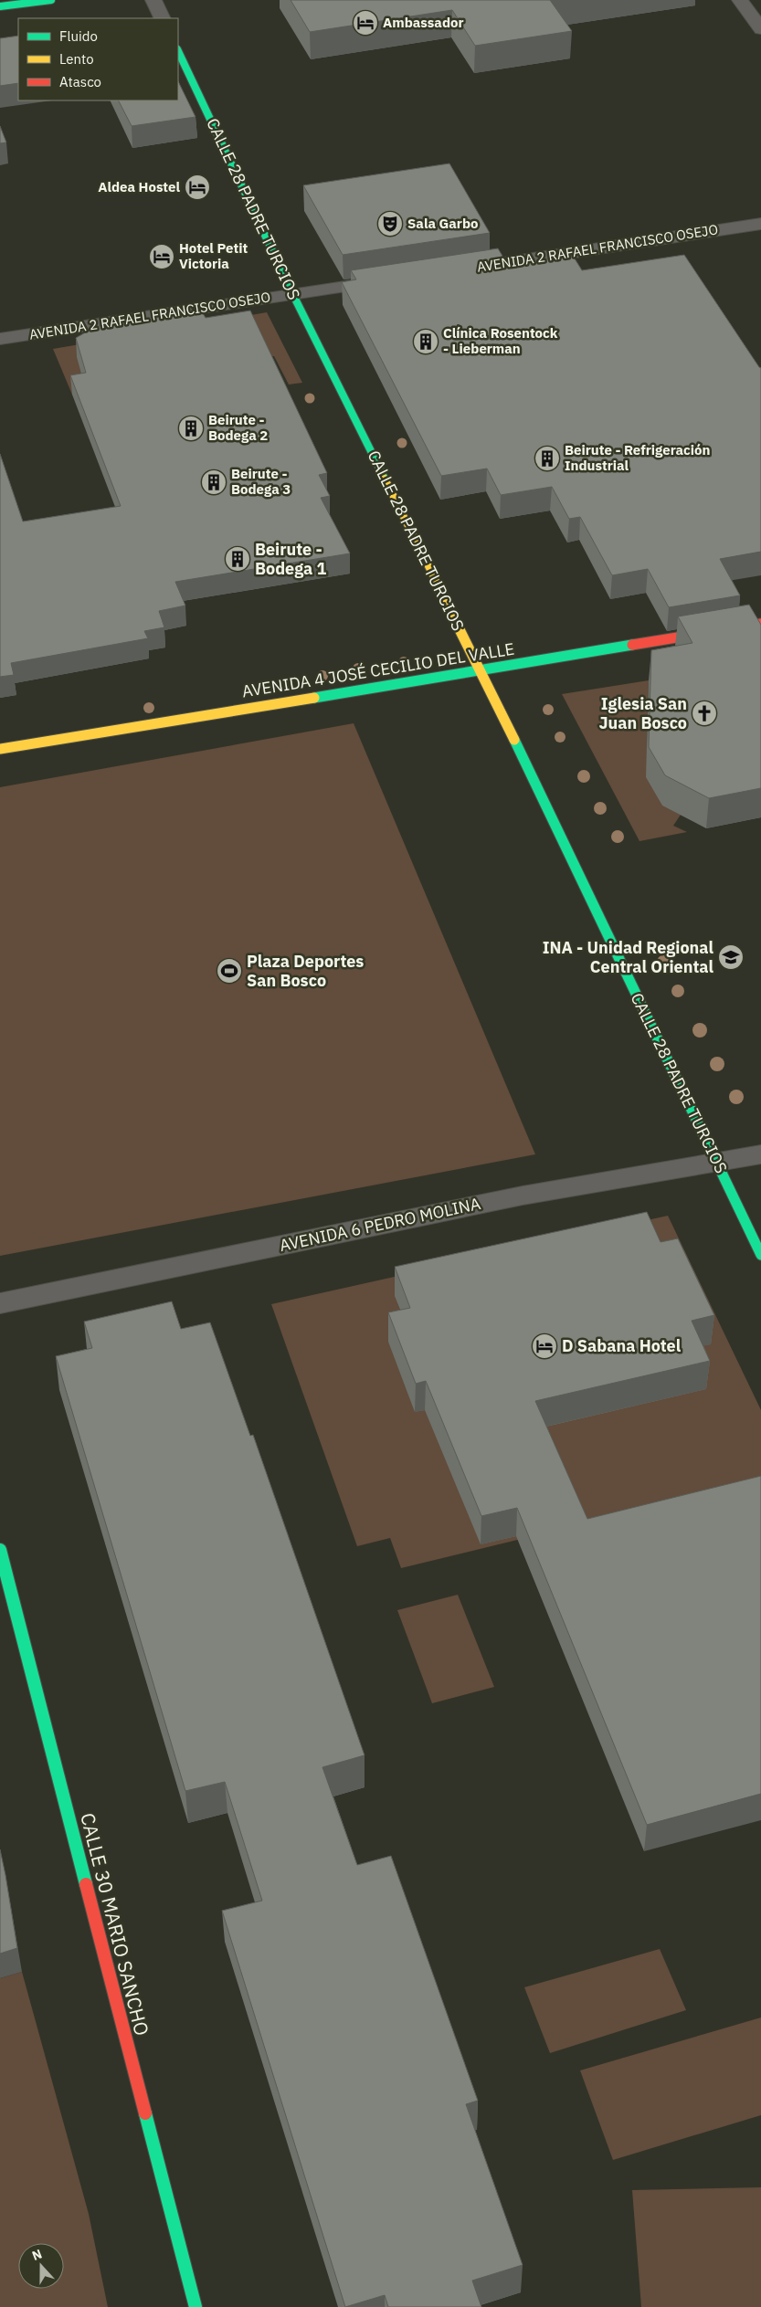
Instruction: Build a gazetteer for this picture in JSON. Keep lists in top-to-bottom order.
{
  "streets": {
    "main road": ["CALLE 28 PADRE TURCIOS", "AVENIDA 4 JOSÉ CECILIO DEL VALLE", "CALLE 30 MARIO SANCHO"],
    "street": ["AVENIDA 2 RAFAEL FRANCISCO OSEJO", "AVENIDA 6 PEDRO MOLINA"]
  },
  "crossings": [
    ["CALLE 28 PADRE TURCIOS", "AVENIDA 2 RAFAEL FRANCISCO OSEJO"],
    ["CALLE 28 PADRE TURCIOS", "AVENIDA 4 JOSÉ CECILIO DEL VALLE"],
    ["CALLE 28 PADRE TURCIOS", "AVENIDA 6 PEDRO MOLINA"]
  ],
  "places": {
    "hotel": [
      "Ambassador",
      "Aldea Hostel",
      "Hotel Petit Victoria",
      "D Sabana Hotel"
    ],
    "theatre": ["Sala Garbo"],
    "building": [
      "Clínica Rosentock - Lieberman",
      "Beirute - Bodega 2",
      "Beirute - Refrigeración Industrial",
      "Beirute - Bodega 3",
      "Beirute - Bodega 1"
    ],
    "church": ["Iglesia San Juan Bosco"],
    "school or university": ["INA - Unidad Regional Central Oriental"],
    "sports": ["Plaza Deportes San Bosco"]
  },
  "legend": ["Fluido", "Lento", "Atasco"],
  "north": "top"
}
